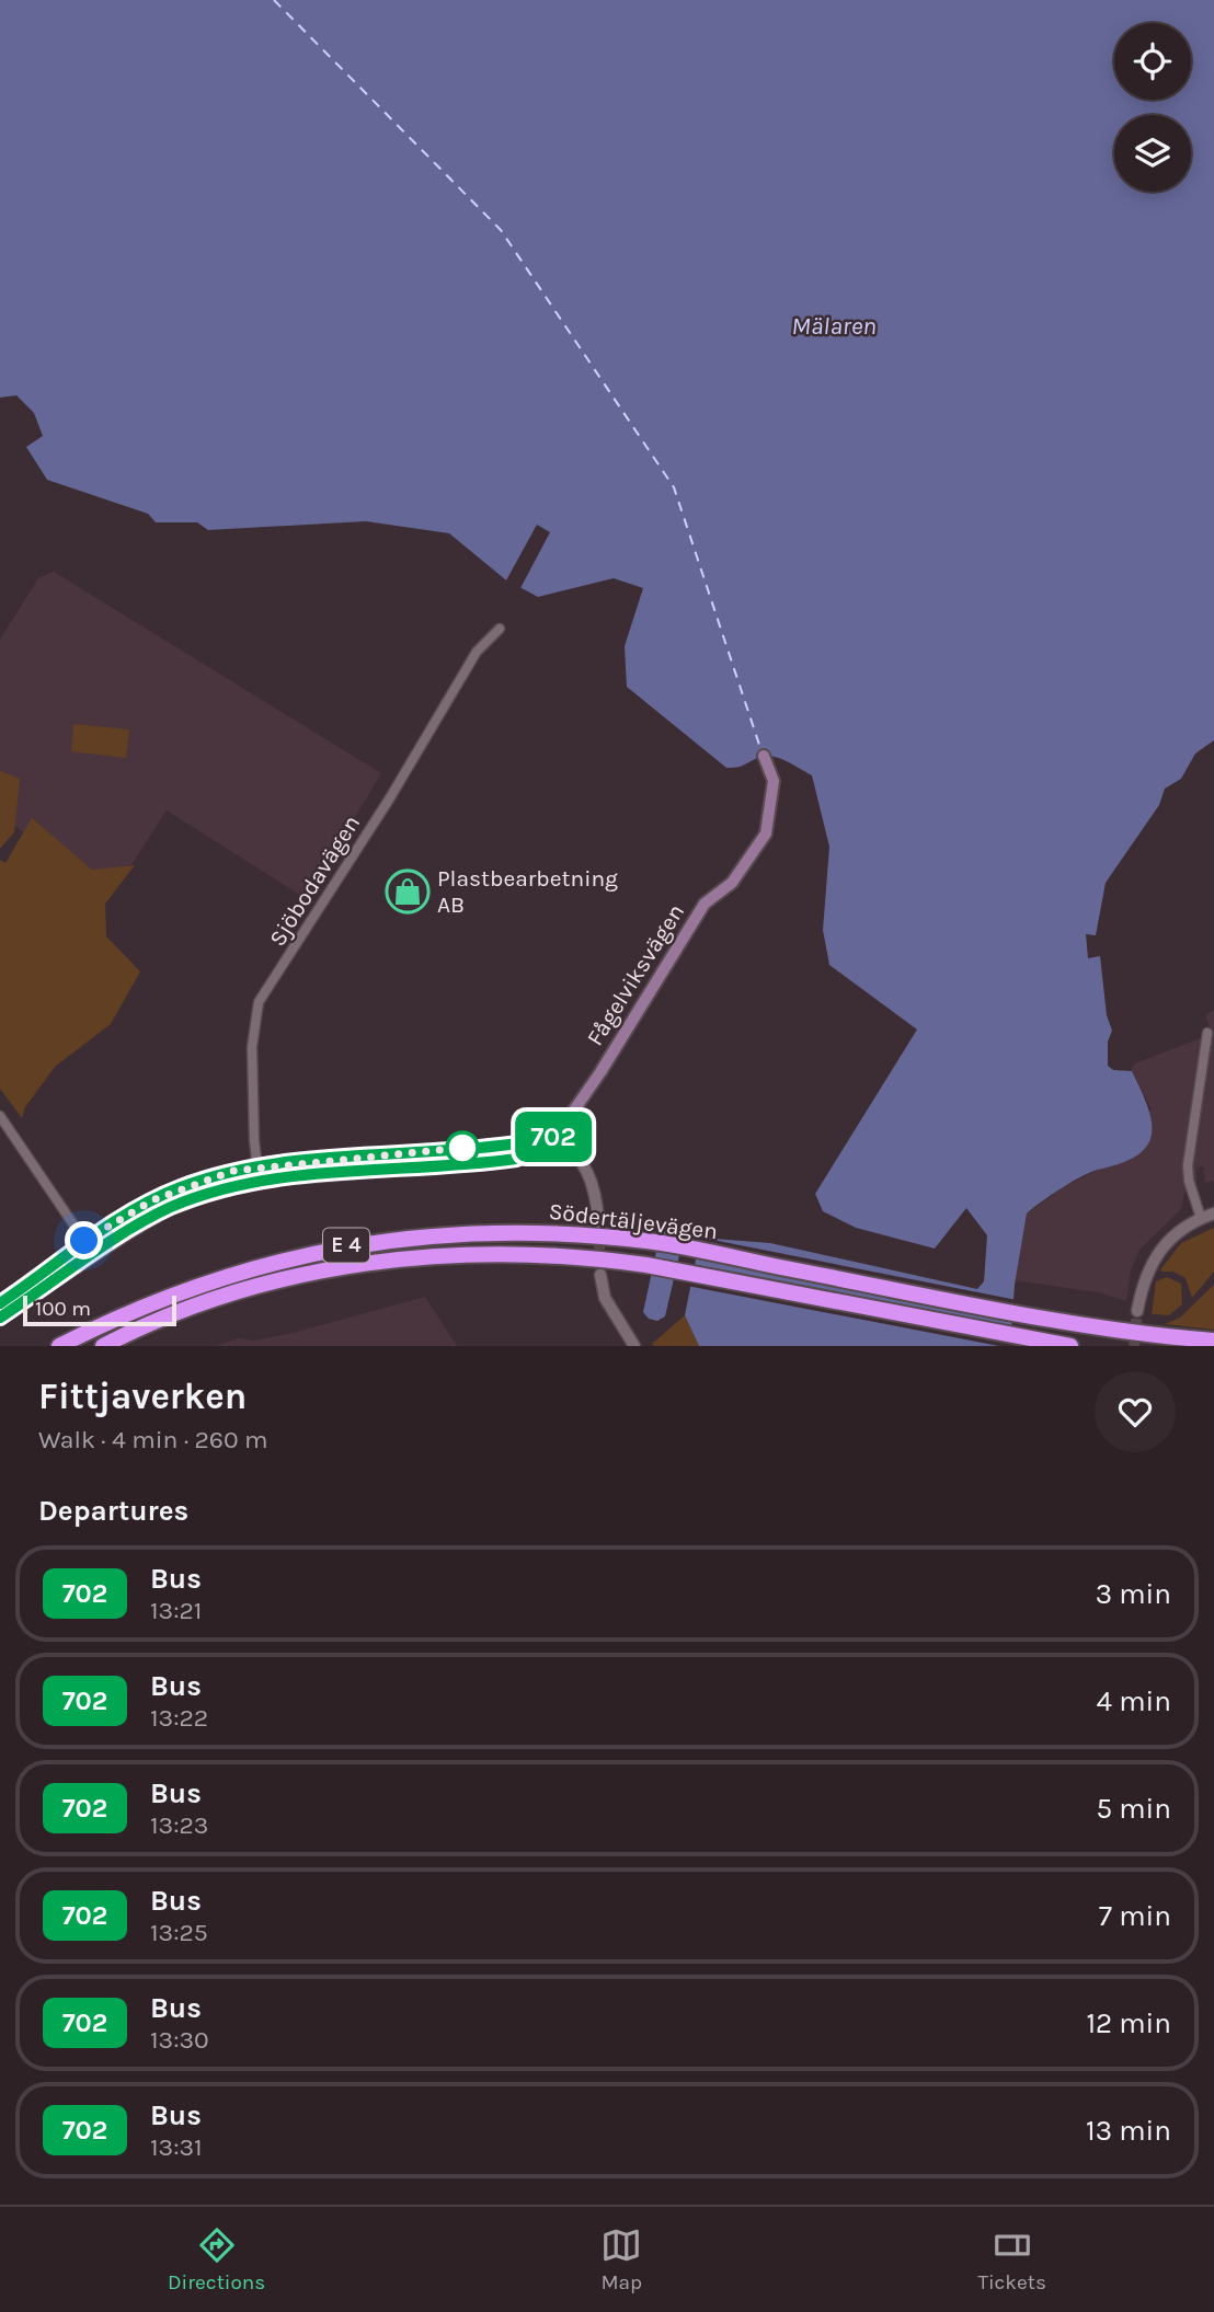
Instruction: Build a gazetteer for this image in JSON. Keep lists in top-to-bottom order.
{
  "streets": {
    "highway": ["Södertäljevägen", "E 4"],
    "main road": ["Fågelviksvägen"],
    "street": ["Sjöbodavägen"]
  },
  "crossings": [
    ["Sjöbodavägen", "Fågelviksvägen"]
  ],
  "water": ["Mälaren"],
  "places": {
    "shop": ["Plastbearbetning AB"]
  },
  "lines": ["bus line 702"],
  "scale_bar": "100 m",
  "page": {
    "on_map": "702",
    "scale": "100 m",
    "heading": [
      ["Fittjaverken", "Walk · 4 min · 260 m"],
      "Departures"
    ],
    "list": [
      {
        "mark": "702",
        "name": "Bus",
        "note": "13:21",
        "value": "3 min"
      },
      {
        "mark": "702",
        "name": "Bus",
        "note": "13:22",
        "value": "4 min"
      },
      {
        "mark": "702",
        "name": "Bus",
        "note": "13:23",
        "value": "5 min"
      },
      {
        "mark": "702",
        "name": "Bus",
        "note": "13:25",
        "value": "7 min"
      },
      {
        "mark": "702",
        "name": "Bus",
        "note": "13:30",
        "value": "12 min"
      },
      {
        "mark": "702",
        "name": "Bus",
        "note": "13:31",
        "value": "13 min"
      }
    ],
    "tabs": ["Directions", "Map", "Tickets"]
  }
}
